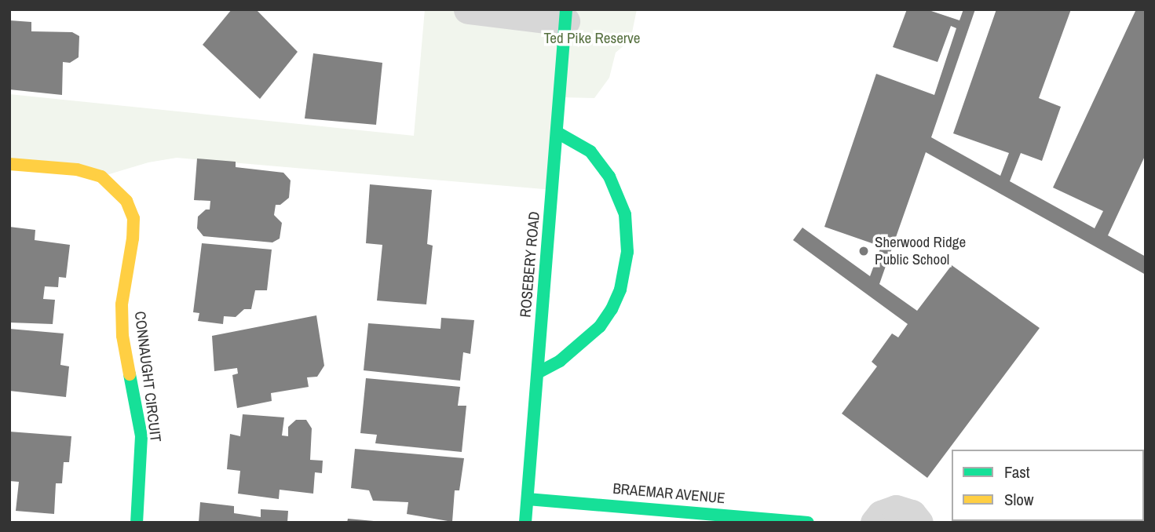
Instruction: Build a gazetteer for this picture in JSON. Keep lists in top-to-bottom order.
{
  "streets": {
    "street": ["ROSEBERY ROAD", "CONNAUGHT CIRCUIT", "BRAEMAR AVENUE"]
  },
  "crossings": [
    ["ROSEBERY ROAD", "BRAEMAR AVENUE"]
  ],
  "parks": ["Ted Pike Reserve"],
  "places": ["Sherwood Ridge Public School"],
  "legend": ["Fast", "Slow"]
}
